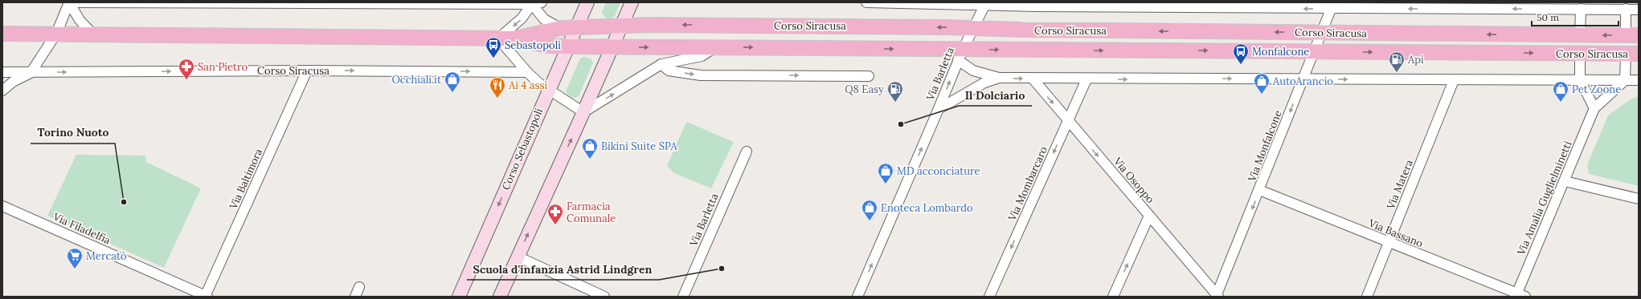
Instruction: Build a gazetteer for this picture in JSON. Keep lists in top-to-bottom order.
{
  "streets": {
    "main road": ["Corso Siracusa", "Corso Sebastopoli"],
    "street": [
      "Via Barletta",
      "Via Monfalcone",
      "Via Baltimora",
      "Via Osoppo",
      "Via Mombarcaro",
      "Via Matera",
      "Via Amalia Guglielminetti",
      "Via Filadelfia",
      "Via Bassano"
    ]
  },
  "crossings": [
    ["Corso Siracusa", "Via Barletta"],
    ["Corso Siracusa", "Via Monfalcone"],
    ["Corso Siracusa", "Corso Sebastopoli"],
    ["Corso Siracusa", "Via Baltimora"],
    ["Via Monfalcone", "Via Osoppo"],
    ["Via Monfalcone", "Via Bassano"],
    ["Via Baltimora", "Via Filadelfia"],
    ["Via Osoppo", "Via Mombarcaro"],
    ["Via Matera", "Via Bassano"],
    ["Via Amalia Guglielminetti", "Via Bassano"]
  ],
  "one_way": [
    "Via Barletta",
    "Via Monfalcone",
    "Via Osoppo",
    "Via Mombarcaro"
  ],
  "places": {
    "bus stop": ["Sebastopoli", "Monfalcone"],
    "fuel station": ["Api", "Q8 Easy"],
    "pharmacy": ["San Pietro", "Farmacia Comunale"],
    "shop": [
      "Occhiali.it",
      "AutoArancio",
      "Pet Zoone",
      "Bikini Suite SPA",
      "MD acconciature",
      "Enoteca Lombardo"
    ],
    "restaurant": ["Ai 4 assi"],
    "other": ["Il Dolciario", "Torino Nuoto", "Scuola d'infanzia Astrid Lindgren"],
    "supermarket": ["Mercatò"]
  },
  "scale_bar": "50 m"
}
